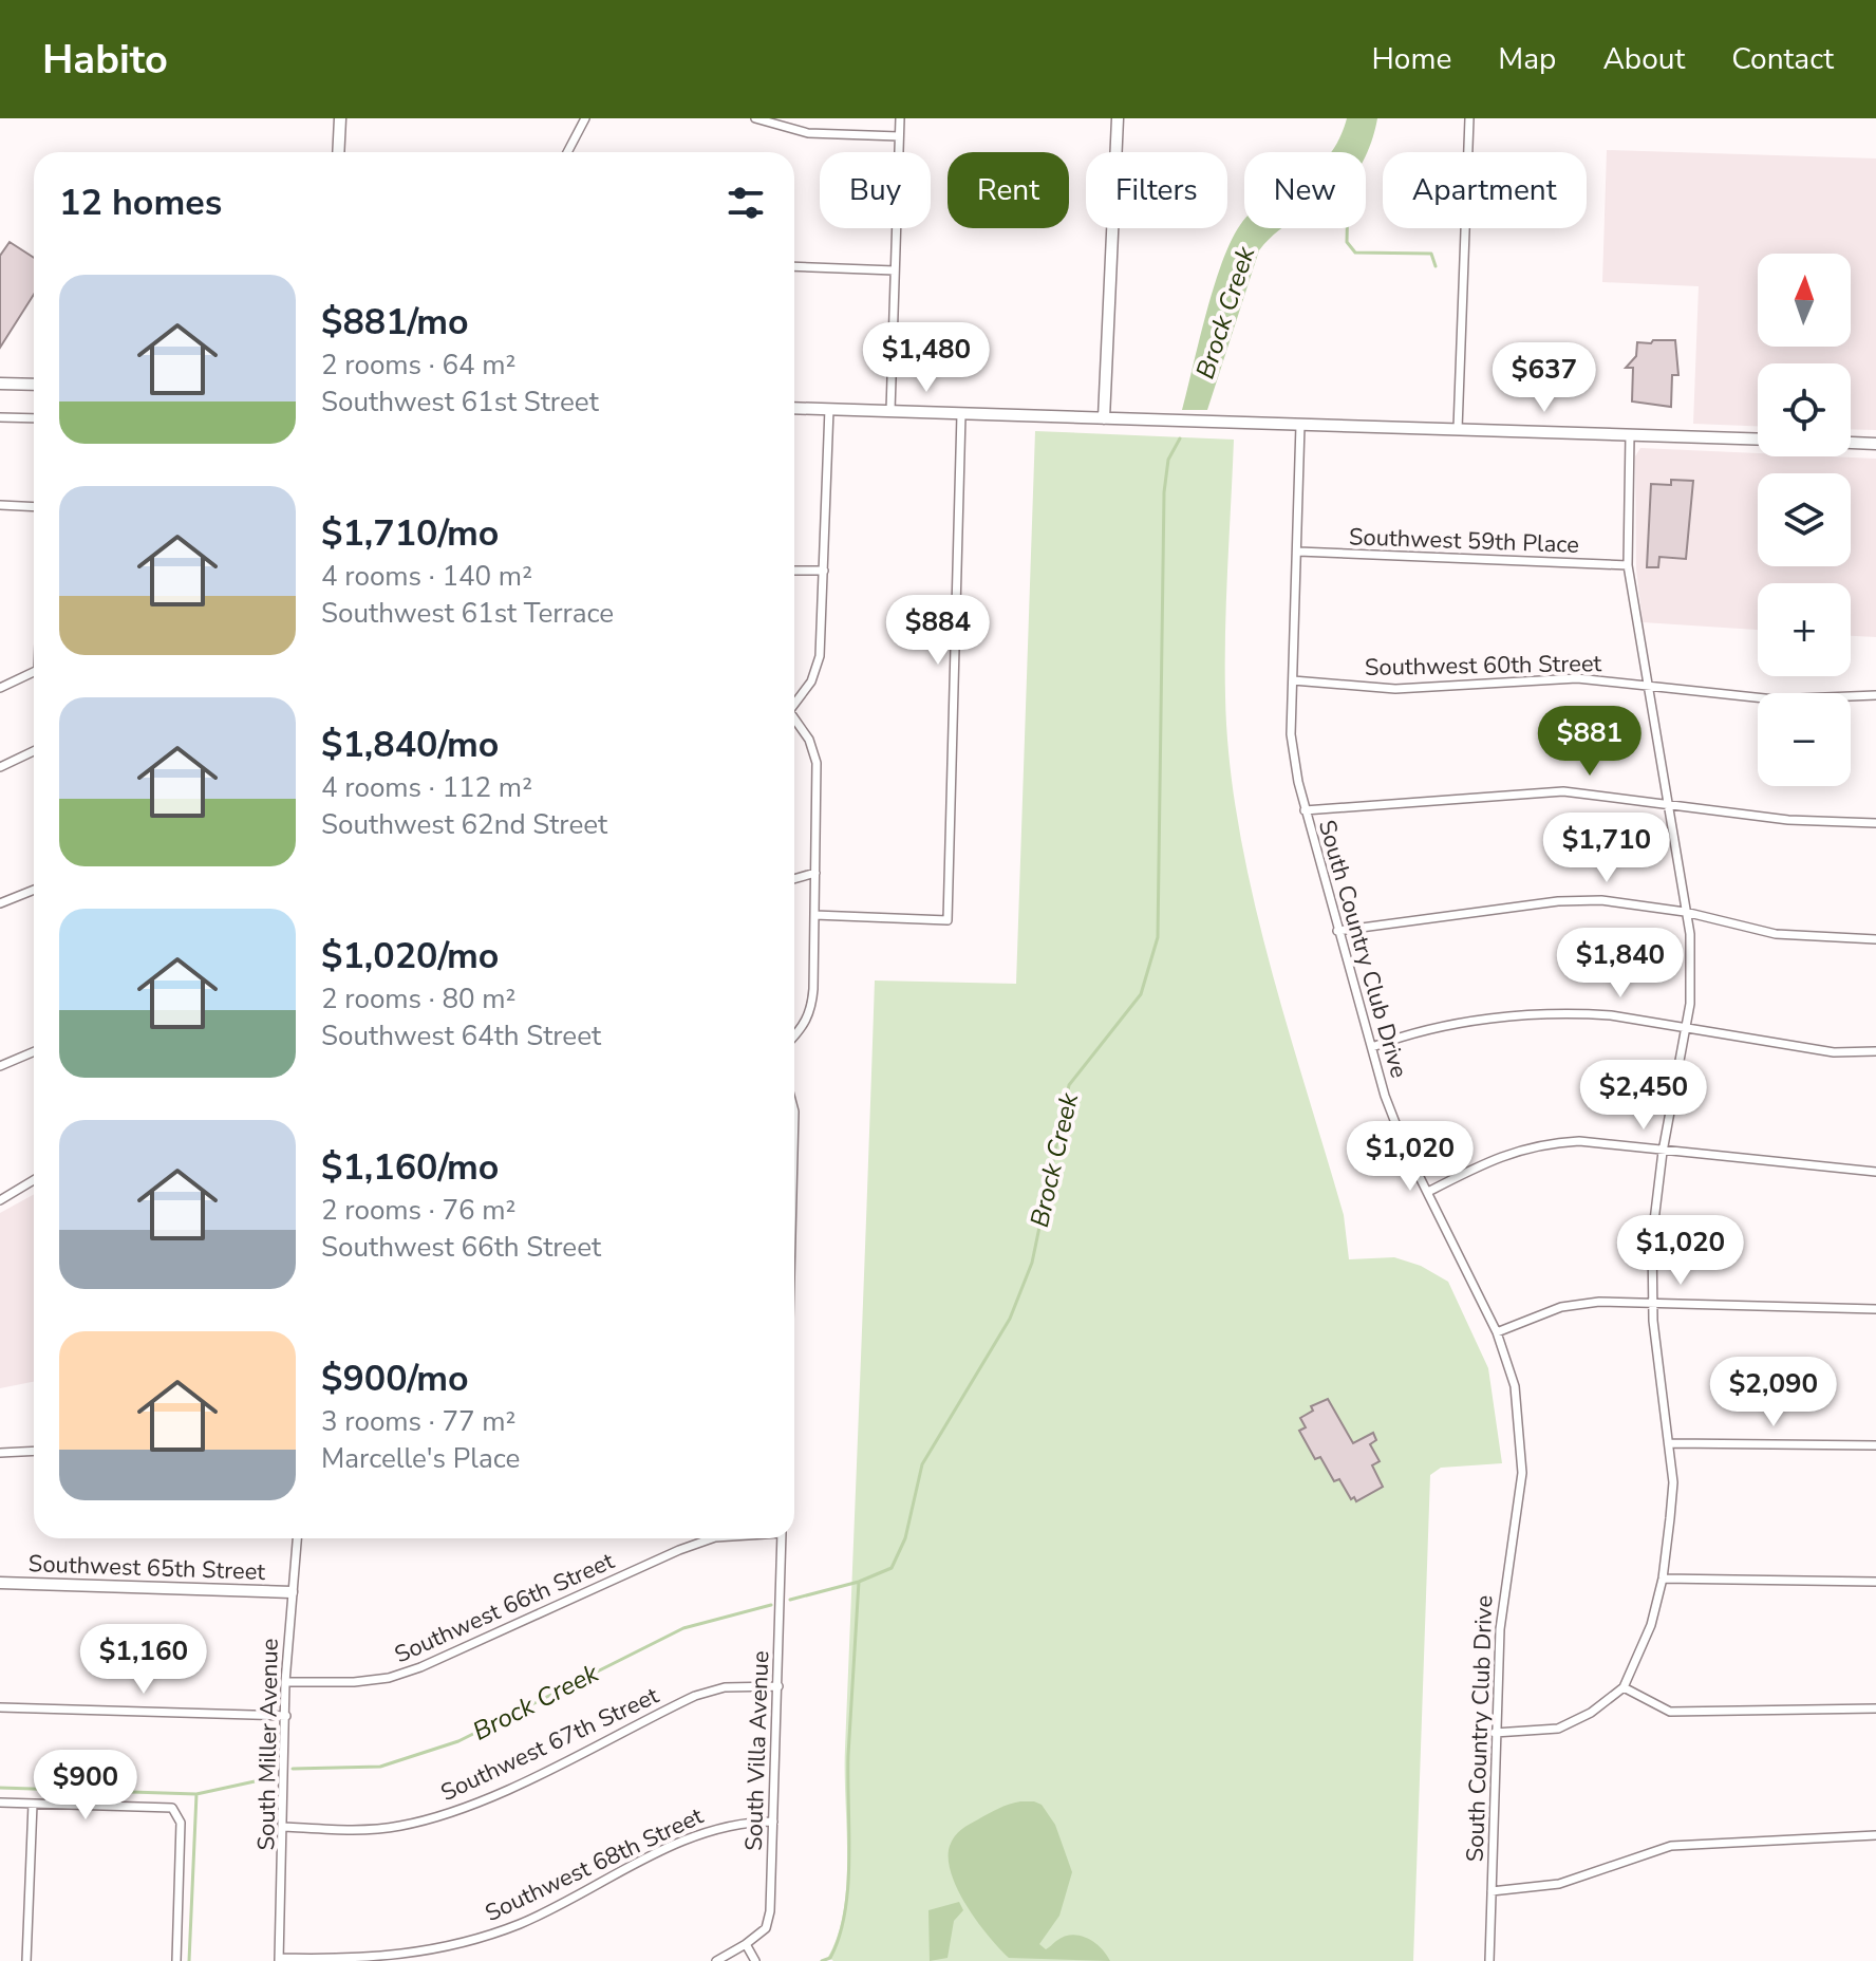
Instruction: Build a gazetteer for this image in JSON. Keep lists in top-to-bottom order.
{
  "streets": {
    "main road": ["Southwest 65th Street"],
    "street": [
      "Southwest 59th Place",
      "Southwest 60th Street",
      "South Country Club Drive",
      "Southwest 66th Street",
      "Southwest 67th Street",
      "South Miller Avenue",
      "South Villa Avenue",
      "Southwest 68th Street"
    ]
  },
  "crossings": [
    ["Southwest 59th Place", "South Country Club Drive"],
    ["Southwest 60th Street", "South Country Club Drive"],
    ["Southwest 65th Street", "South Miller Avenue"],
    ["Southwest 66th Street", "South Miller Avenue"],
    ["Southwest 67th Street", "South Miller Avenue"],
    ["Southwest 67th Street", "South Villa Avenue"],
    ["South Miller Avenue", "Southwest 68th Street"],
    ["South Villa Avenue", "Southwest 68th Street"]
  ],
  "water": ["Brock Creek"],
  "north": "top",
  "page": {
    "header": "Habito",
    "nav": [
      "Home",
      "Map",
      "About",
      "Contact"
    ],
    "chip": [
      "Buy",
      "Rent",
      "Filters",
      "New",
      "Apartment"
    ],
    "heading": "12 homes",
    "map_buttons": ["+", "−"],
    "list": [
      {
        "name": "$881/mo",
        "note": "2 rooms · 64 m² · Southwest 61st Street"
      },
      {
        "name": "$1,710/mo",
        "note": "4 rooms · 140 m² · Southwest 61st Terrace"
      },
      {
        "name": "$1,840/mo",
        "note": "4 rooms · 112 m² · Southwest 62nd Street"
      },
      {
        "name": "$1,020/mo",
        "note": "2 rooms · 80 m² · Southwest 64th Street"
      },
      {
        "name": "$1,160/mo",
        "note": "2 rooms · 76 m² · Southwest 66th Street"
      },
      {
        "name": "$900/mo",
        "note": "3 rooms · 77 m² · Marcelle's Place"
      }
    ],
    "price": [
      "$1,480",
      "$637",
      "$884",
      "$881",
      "$1,710",
      "$1,840",
      "$2,450",
      "$1,020",
      "$1,020",
      "$2,090",
      "$1,160",
      "$900"
    ]
  }
}
